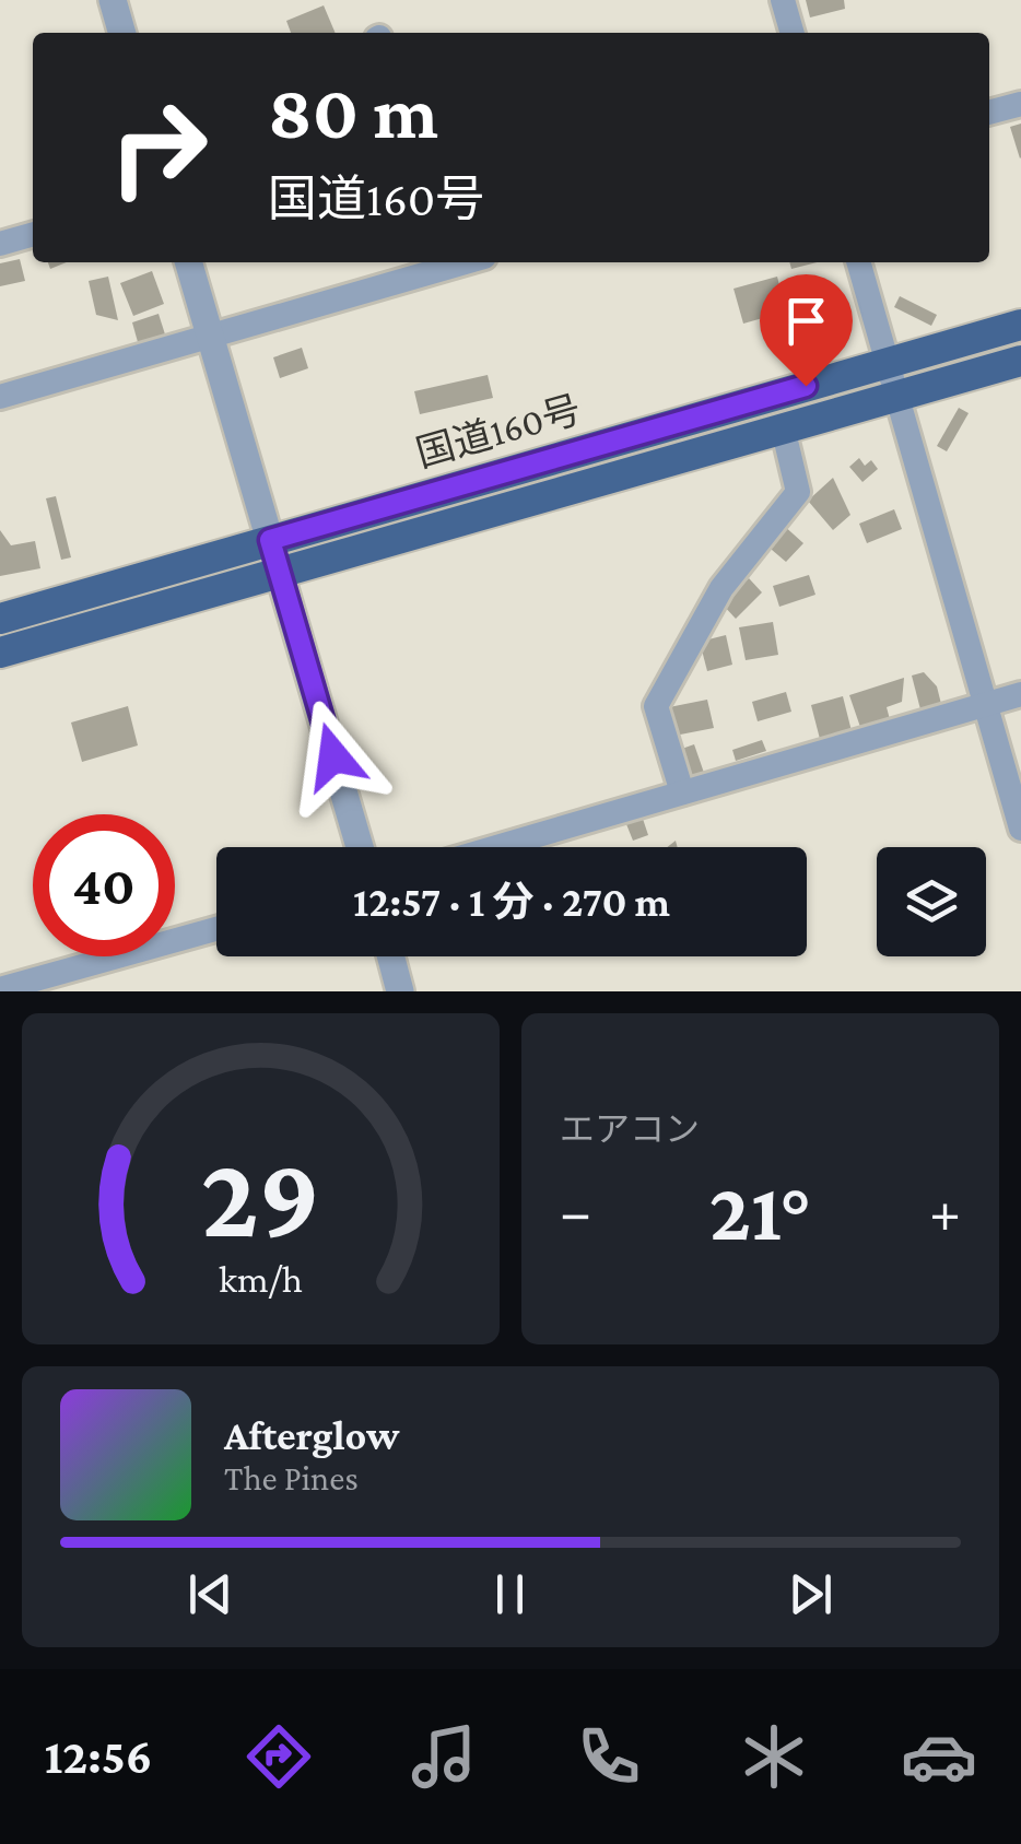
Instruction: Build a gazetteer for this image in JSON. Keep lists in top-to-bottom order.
{
  "streets": {
    "highway": ["国道160号"]
  },
  "page": {
    "turn": ["80 m", "国道160号"],
    "limit": "40",
    "trip": "12:57 · 1 分 · 270 m",
    "tile": "エアコン",
    "heat": ["−", "21°", "+"],
    "song": ["Afterglow", "The Pines"],
    "tabs": "12:56",
    "gauge": ["29", "km/h"]
  }
}
